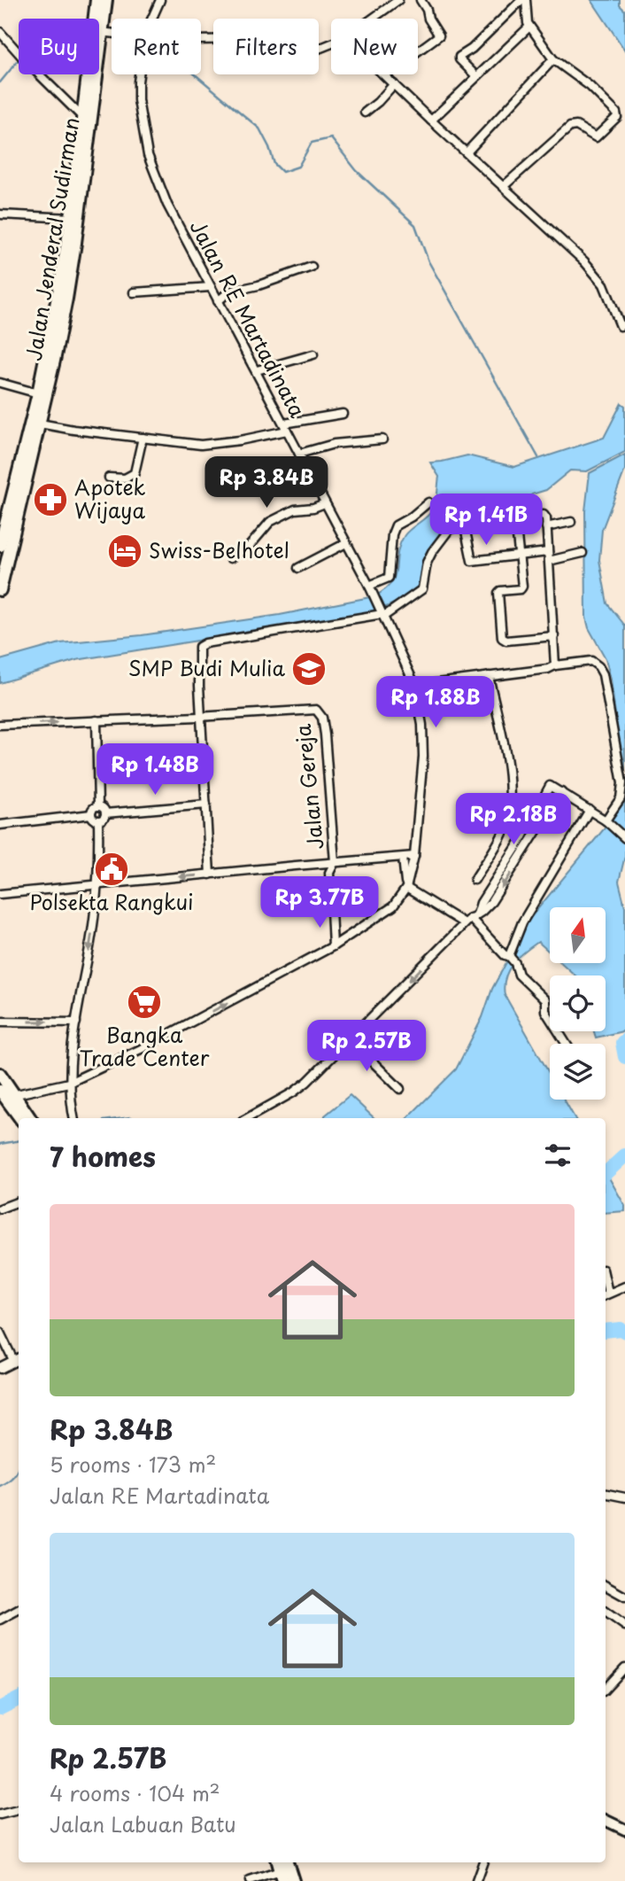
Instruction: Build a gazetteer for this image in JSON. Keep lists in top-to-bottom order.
{
  "streets": {
    "highway": ["Jalan Jenderal Sudirman"],
    "street": ["Jalan RE Martadinata", "Jalan Gereja"]
  },
  "places": {
    "pharmacy": ["Apotek Wijaya"],
    "hotel": ["Swiss-Belhotel"],
    "school or university": ["SMP Budi Mulia"],
    "public building": ["Polsekta Rangkui"],
    "supermarket": ["Bangka Trade Center"]
  },
  "north": "top",
  "page": {
    "chip": [
      "Buy",
      "Rent",
      "Filters",
      "New"
    ],
    "price": [
      "Rp 3.84B",
      "Rp 1.41B",
      "Rp 1.88B",
      "Rp 1.48B",
      "Rp 2.18B",
      "Rp 3.77B",
      "Rp 2.57B"
    ],
    "heading": "7 homes",
    "list": [
      {
        "name": "Rp 3.84B",
        "note": "5 rooms · 173 m² · Jalan RE Martadinata"
      },
      {
        "name": "Rp 2.57B",
        "note": "4 rooms · 104 m² · Jalan Labuan Batu"
      }
    ]
  }
}
